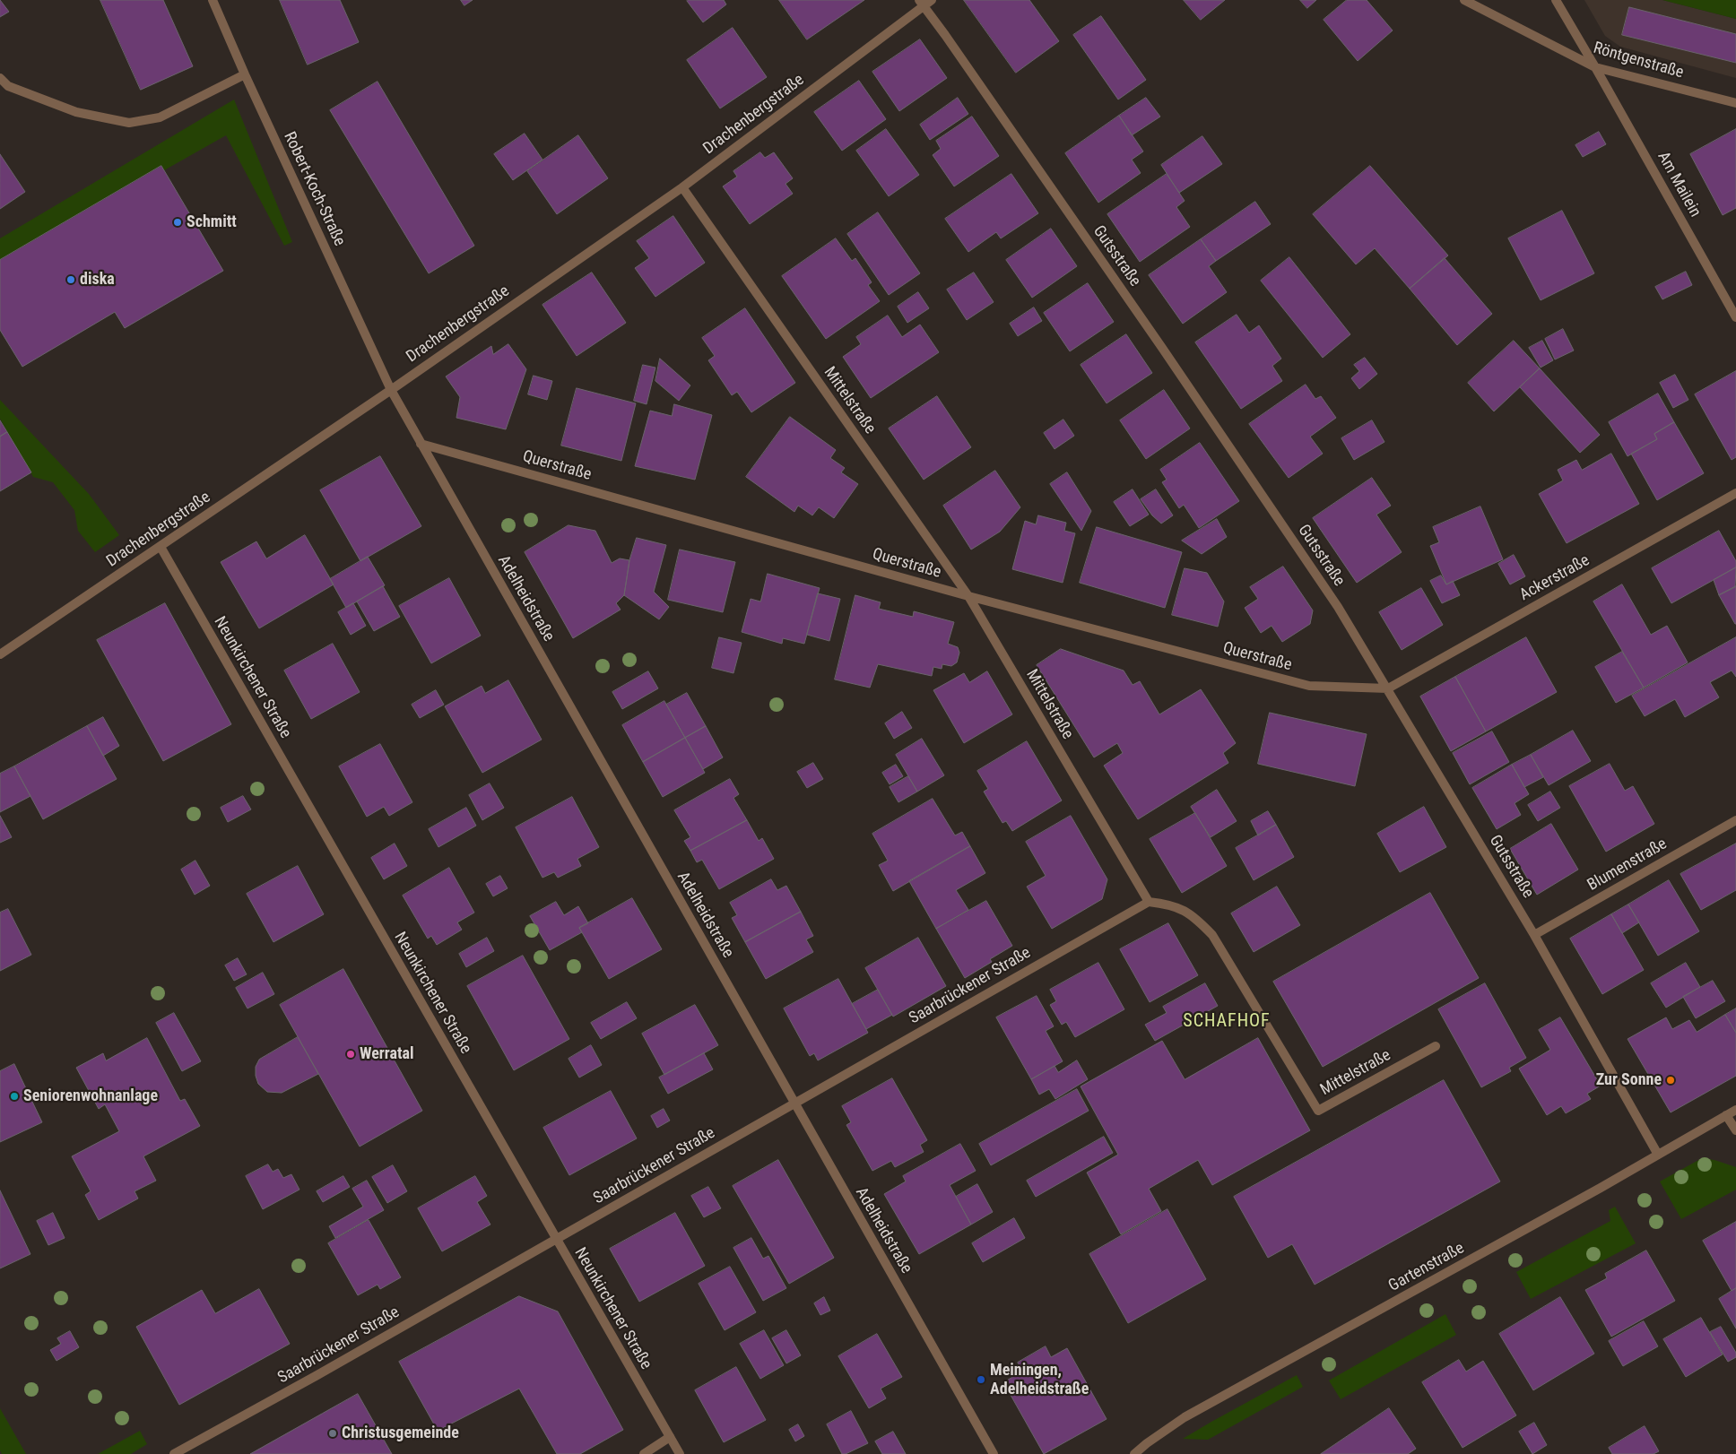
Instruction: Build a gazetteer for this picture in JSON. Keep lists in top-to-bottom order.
{
  "streets": {
    "street": [
      "Röntgenstraße",
      "Drachenbergstraße",
      "Am Mailein",
      "Robert-Koch-Straße",
      "Gutsstraße",
      "Mittelstraße",
      "Querstraße",
      "Ackerstraße",
      "Adelheidstraße",
      "Neunkirchener Straße",
      "Blumenstraße",
      "Saarbrückener Straße",
      "Gartenstraße"
    ]
  },
  "crossings": [
    ["Röntgenstraße", "Am Mailein"],
    ["Drachenbergstraße", "Robert-Koch-Straße"],
    ["Drachenbergstraße", "Gutsstraße"],
    ["Drachenbergstraße", "Mittelstraße"],
    ["Drachenbergstraße", "Adelheidstraße"],
    ["Drachenbergstraße", "Neunkirchener Straße"],
    ["Robert-Koch-Straße", "Adelheidstraße"],
    ["Gutsstraße", "Querstraße"],
    ["Gutsstraße", "Ackerstraße"],
    ["Gutsstraße", "Blumenstraße"],
    ["Gutsstraße", "Gartenstraße"],
    ["Mittelstraße", "Querstraße"],
    ["Mittelstraße", "Saarbrückener Straße"],
    ["Querstraße", "Ackerstraße"],
    ["Querstraße", "Adelheidstraße"],
    ["Adelheidstraße", "Saarbrückener Straße"],
    ["Neunkirchener Straße", "Saarbrückener Straße"]
  ],
  "districts": ["SCHAFHOF"],
  "places": [
    "Schmitt",
    "diska",
    "Werratal",
    "Zur Sonne",
    "Seniorenwohnanlage",
    "Meiningen, Adelheidstraße",
    "Christusgemeinde"
  ]
}
